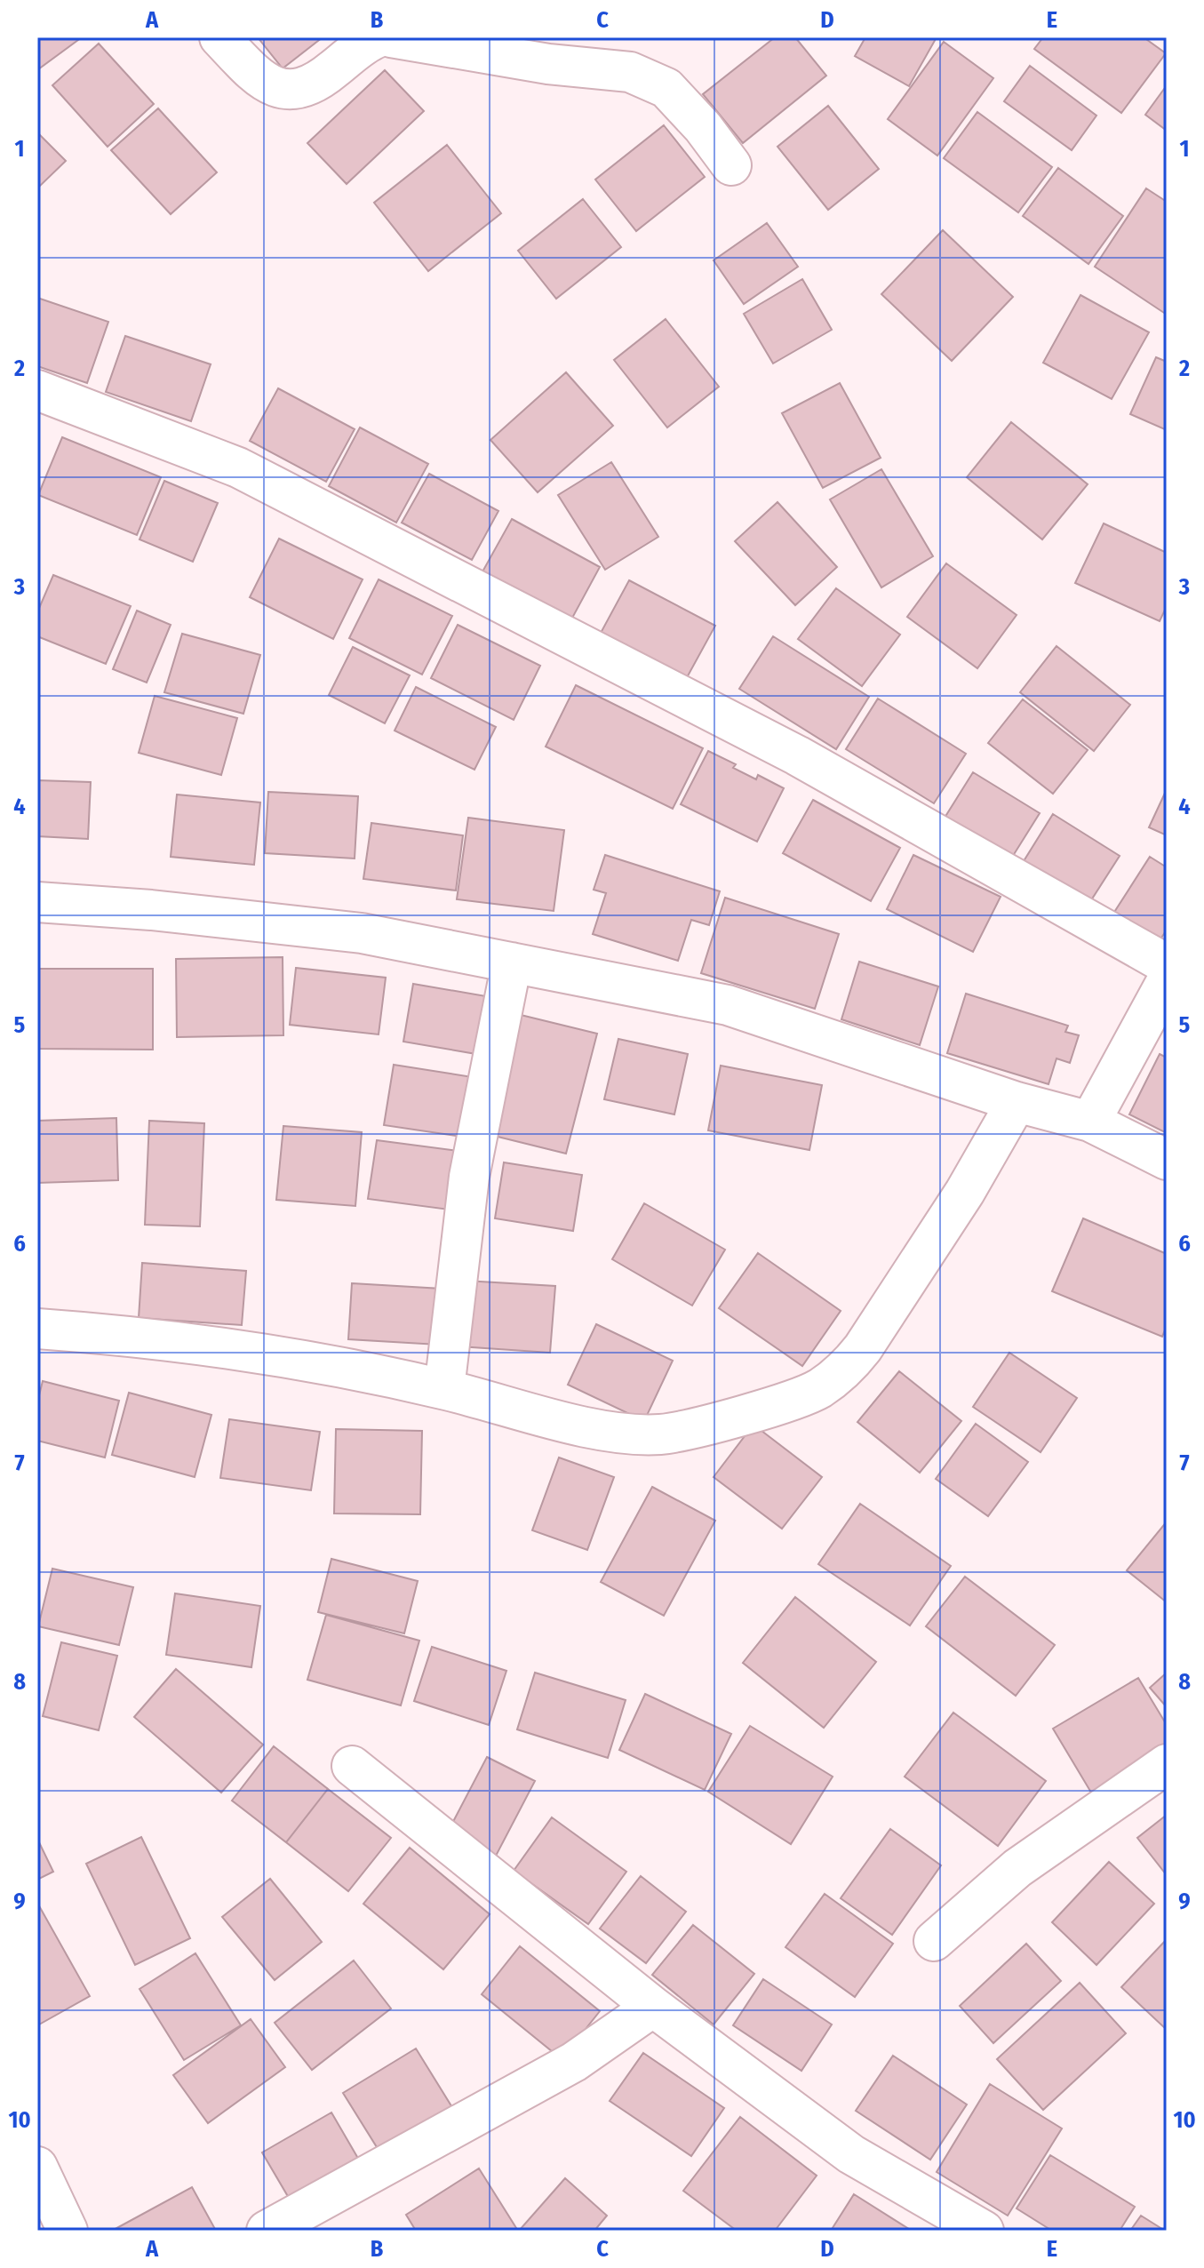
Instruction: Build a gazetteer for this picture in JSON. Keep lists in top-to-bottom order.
{
  "grid": {
    "columns": [
      "A",
      "B",
      "C",
      "D",
      "E"
    ],
    "rows": [
      "1",
      "2",
      "3",
      "4",
      "5",
      "6",
      "7",
      "8",
      "9",
      "10"
    ]
  }
}
